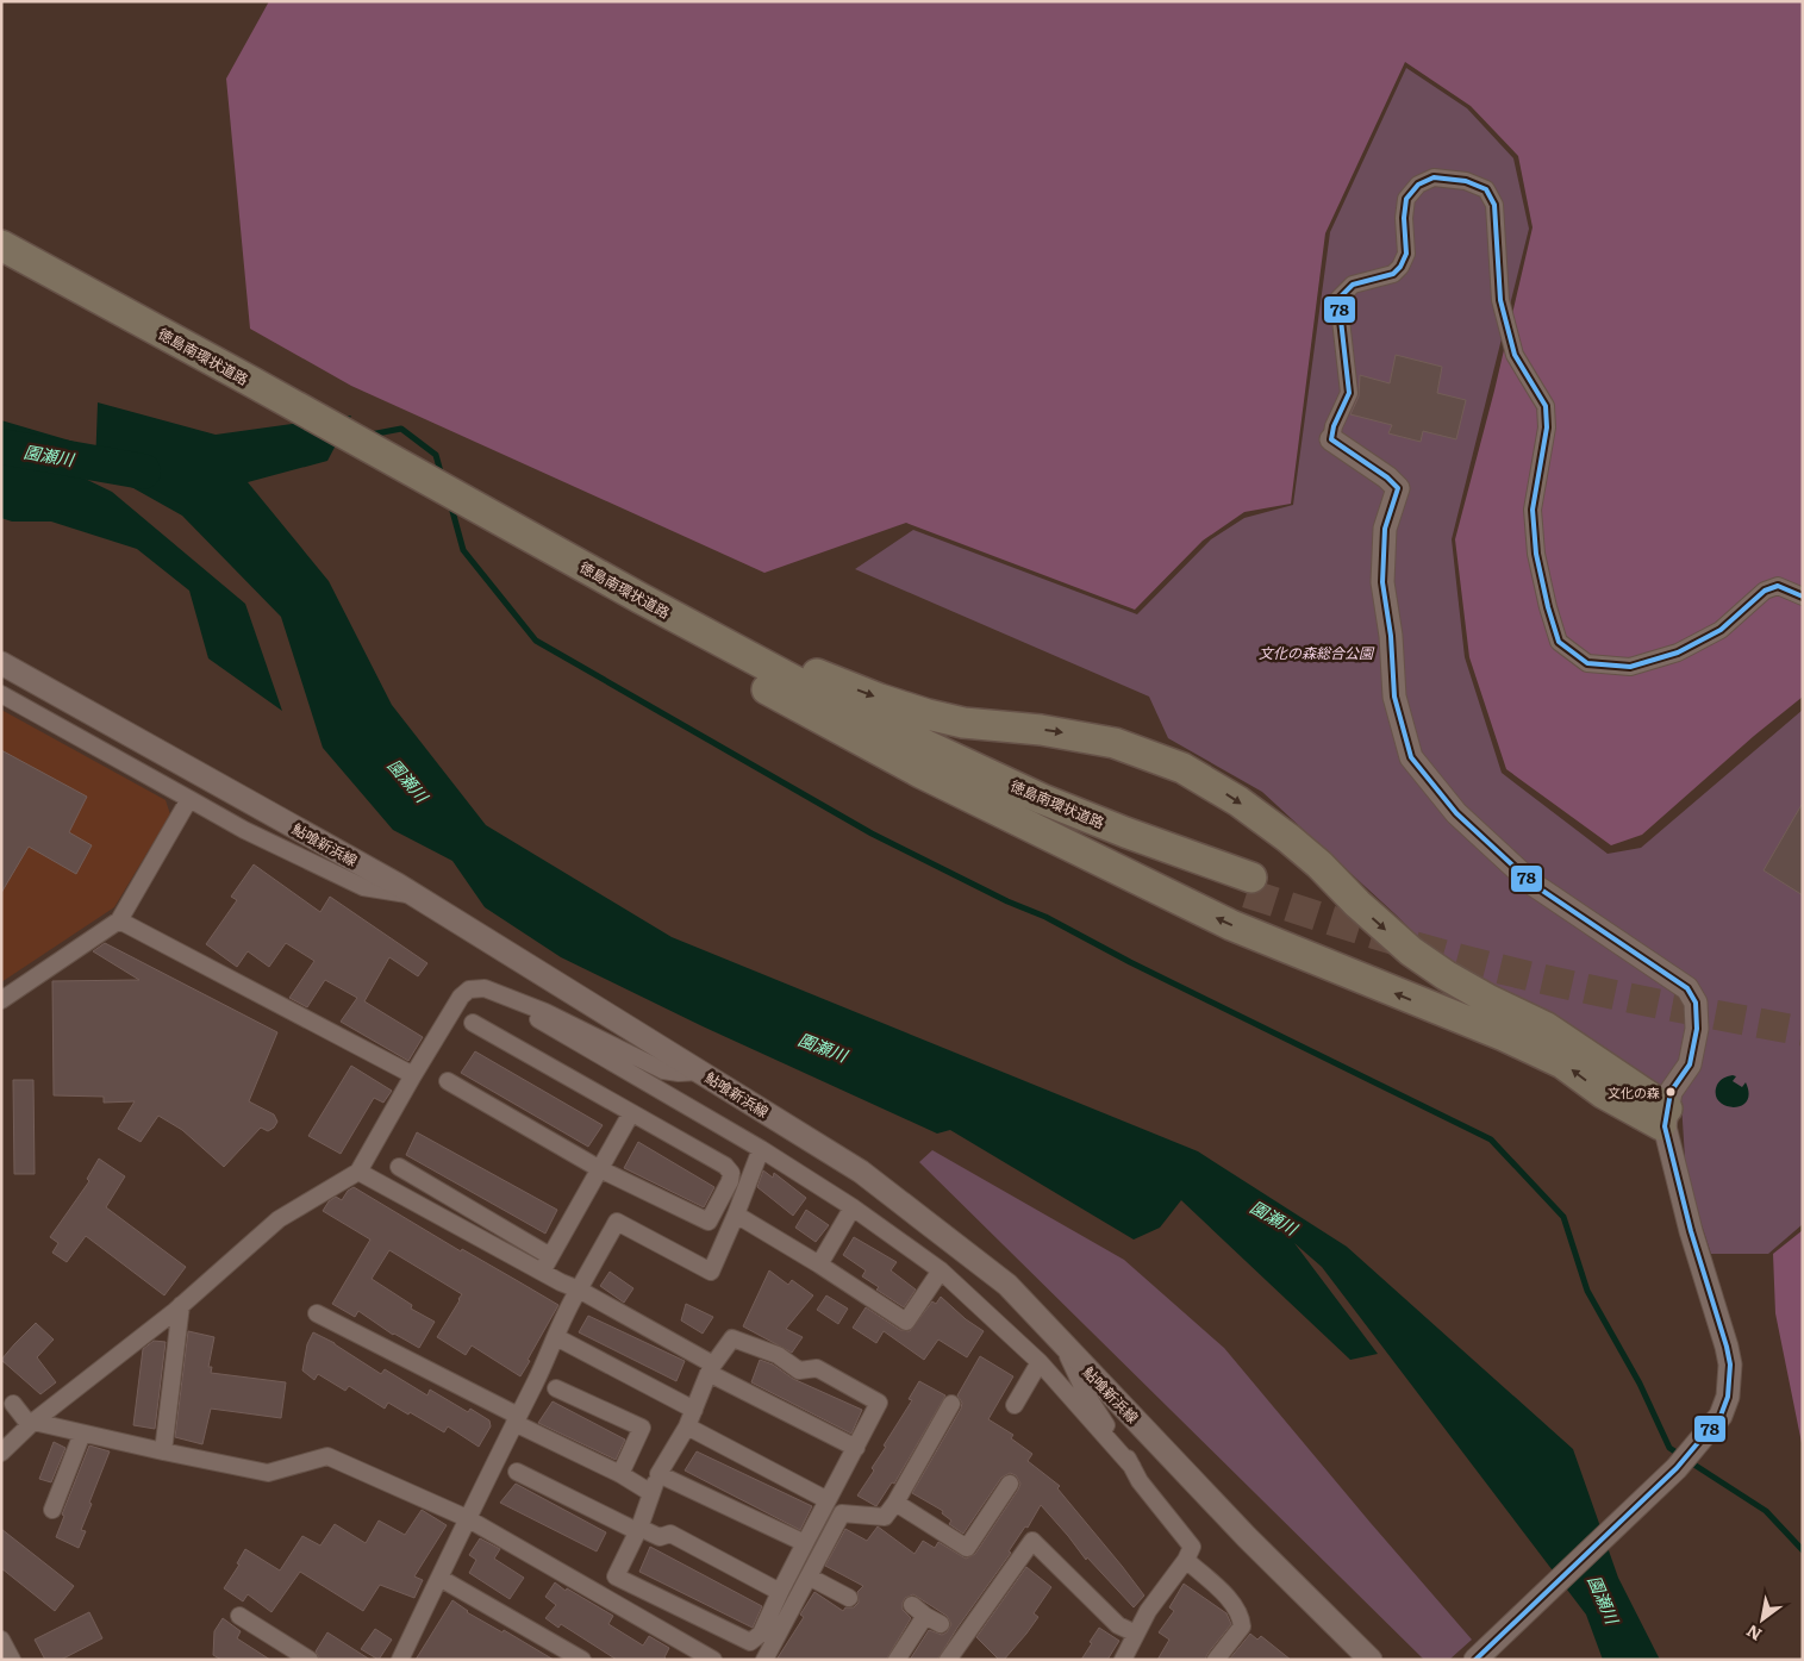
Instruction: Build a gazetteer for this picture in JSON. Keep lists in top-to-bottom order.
{
  "streets": {
    "highway": ["徳島南環状道路"],
    "main road": ["鮎喰新浜線"]
  },
  "water": ["園瀬川"],
  "parks": ["文化の森総合公園"],
  "places": ["文化の森"],
  "lines": ["transit line 78"],
  "north": "bottom left"
}
